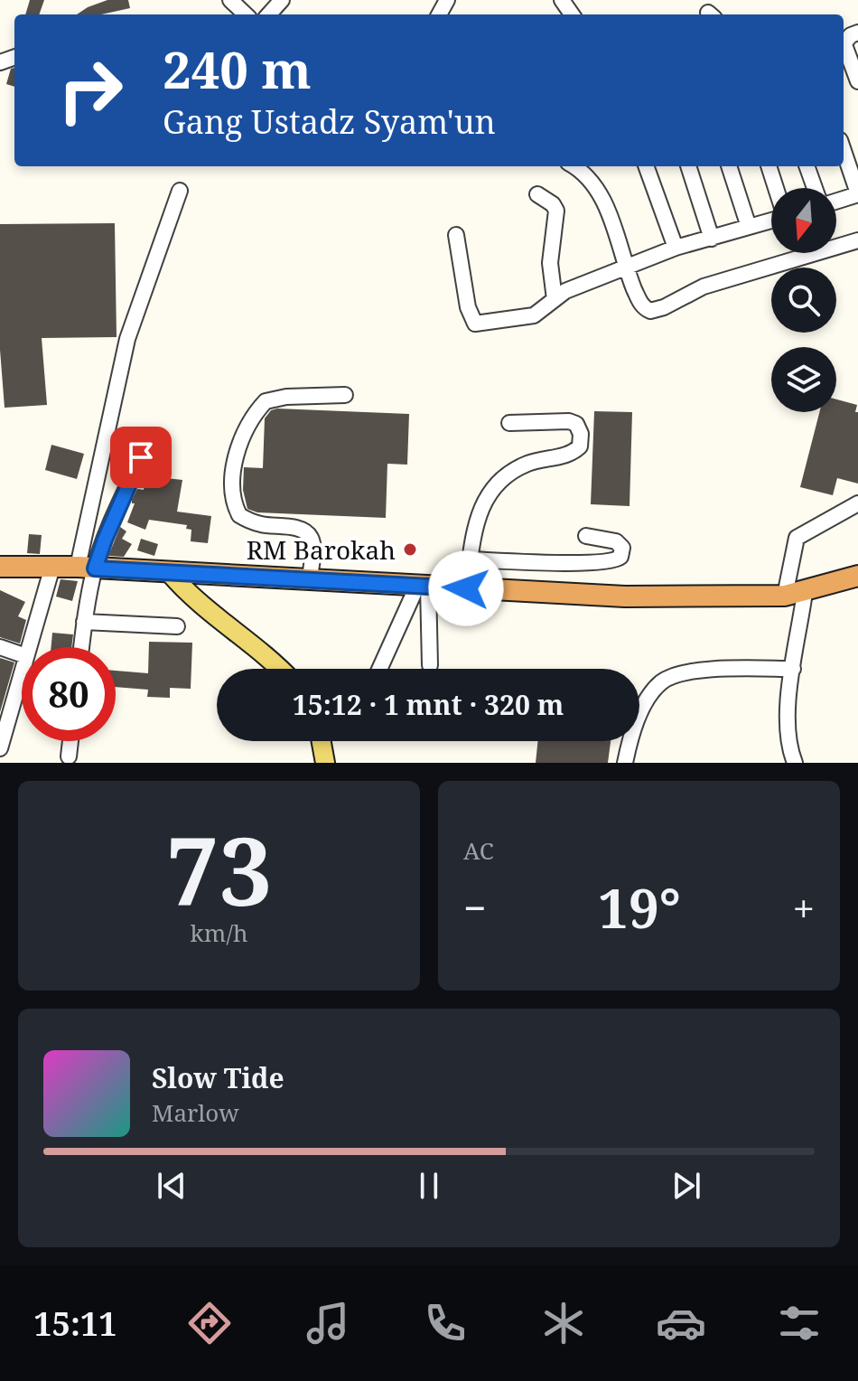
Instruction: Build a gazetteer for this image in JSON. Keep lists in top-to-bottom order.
{
  "places": ["RM Barokah"],
  "north": "bottom",
  "page": {
    "turn": ["240 m", "Gang Ustadz Syam'un"],
    "limit": "80",
    "trip": "15:12 · 1 mnt · 320 m",
    "tile": [
      ["73", "km/h"],
      "AC"
    ],
    "heat": ["−", "19°", "+"],
    "song": ["Slow Tide", "Marlow"],
    "tabs": "15:11"
  }
}
